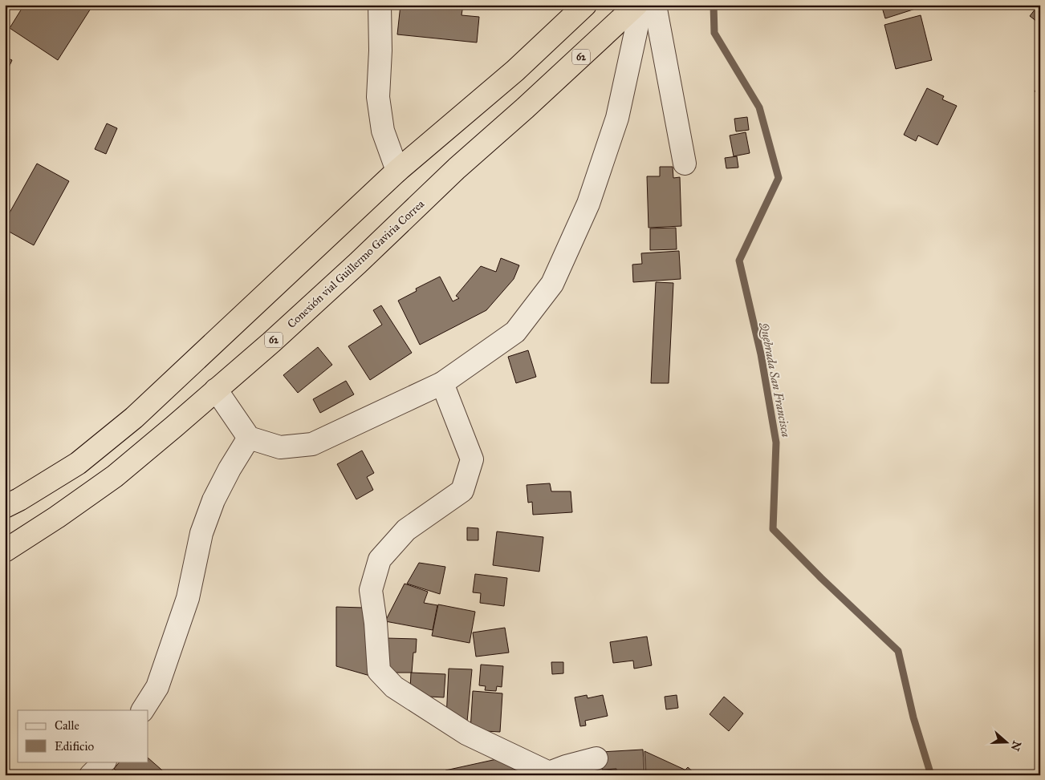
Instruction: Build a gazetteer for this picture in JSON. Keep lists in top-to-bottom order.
{
  "streets": {
    "highway": ["62", "Conexión vial Guillermo Gaviria Correa"]
  },
  "water": ["Quebrada San Francisca"],
  "legend": ["Calle", "Edificio"],
  "north": "right"
}
